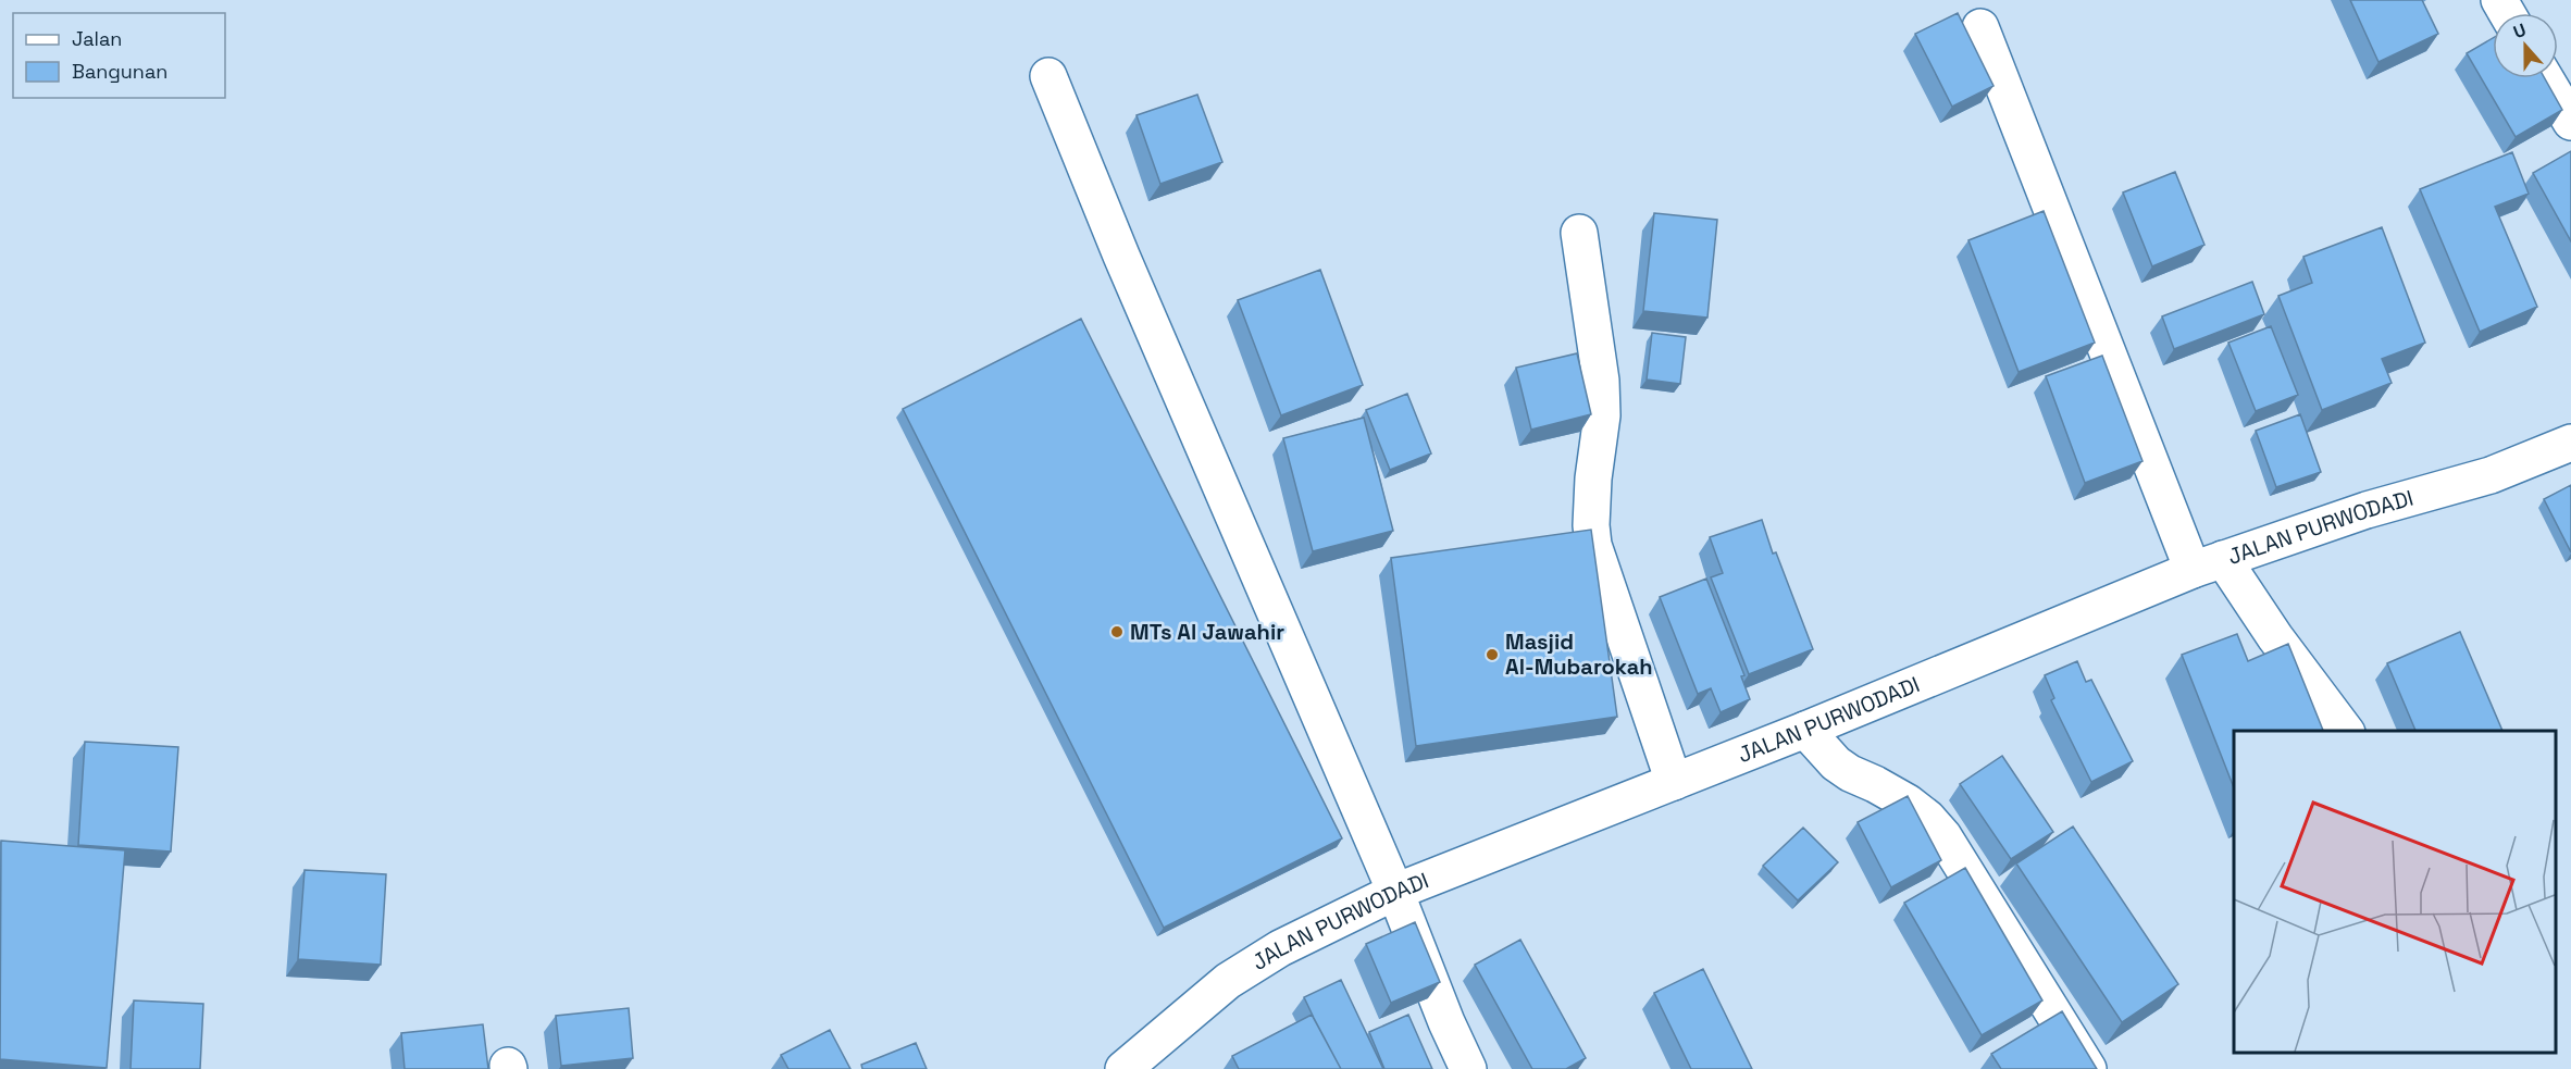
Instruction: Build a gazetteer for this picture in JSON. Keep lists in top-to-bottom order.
{
  "streets": {
    "street": ["JALAN PURWODADI"]
  },
  "places": ["MTs Al Jawahir", "Masjid Al-Mubarokah"],
  "legend": ["Jalan", "Bangunan"],
  "north": "top"
}
